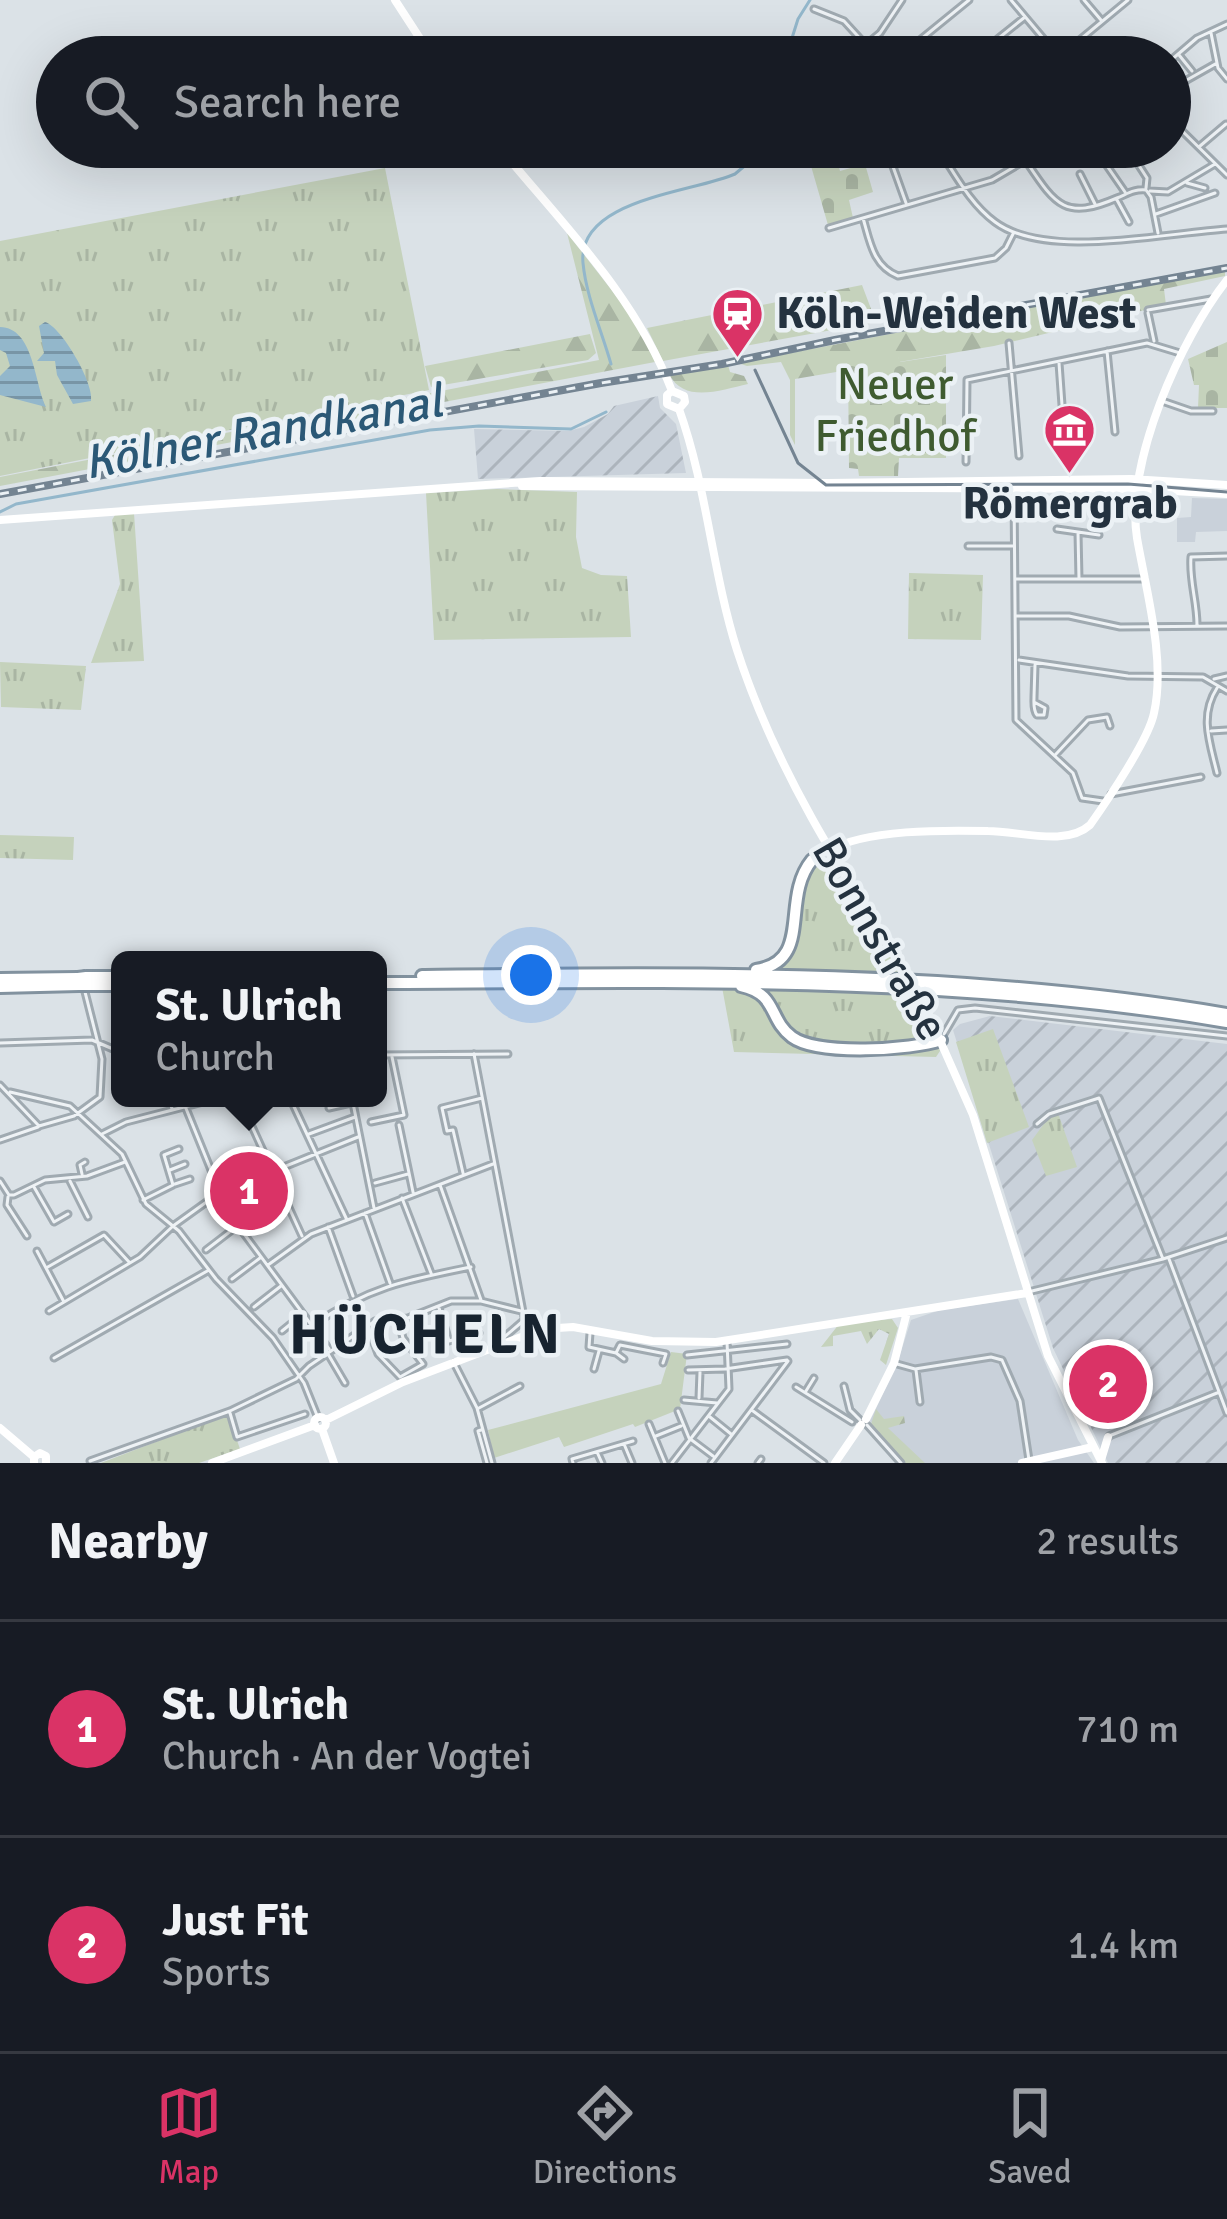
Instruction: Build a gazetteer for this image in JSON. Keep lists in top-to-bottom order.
{
  "streets": {
    "main road": ["Bonnstraße"]
  },
  "districts": ["HÜCHELN"],
  "water": ["Kölner Randkanal"],
  "parks": ["Neuer Friedhof"],
  "places": {
    "station": ["Köln-Weiden West"],
    "museum": ["Römergrab"]
  },
  "page": {
    "search": "Search here",
    "popup": ["St. Ulrich", "Church"],
    "pins": ["1", "2"],
    "heading": ["Nearby", "2 results"],
    "list": [
      {
        "mark": "1",
        "name": "St. Ulrich",
        "note": "Church · An der Vogtei",
        "value": "710 m"
      },
      {
        "mark": "2",
        "name": "Just Fit",
        "note": "Sports",
        "value": "1.4 km"
      }
    ],
    "nav": ["Map", "Directions", "Saved"]
  }
}
